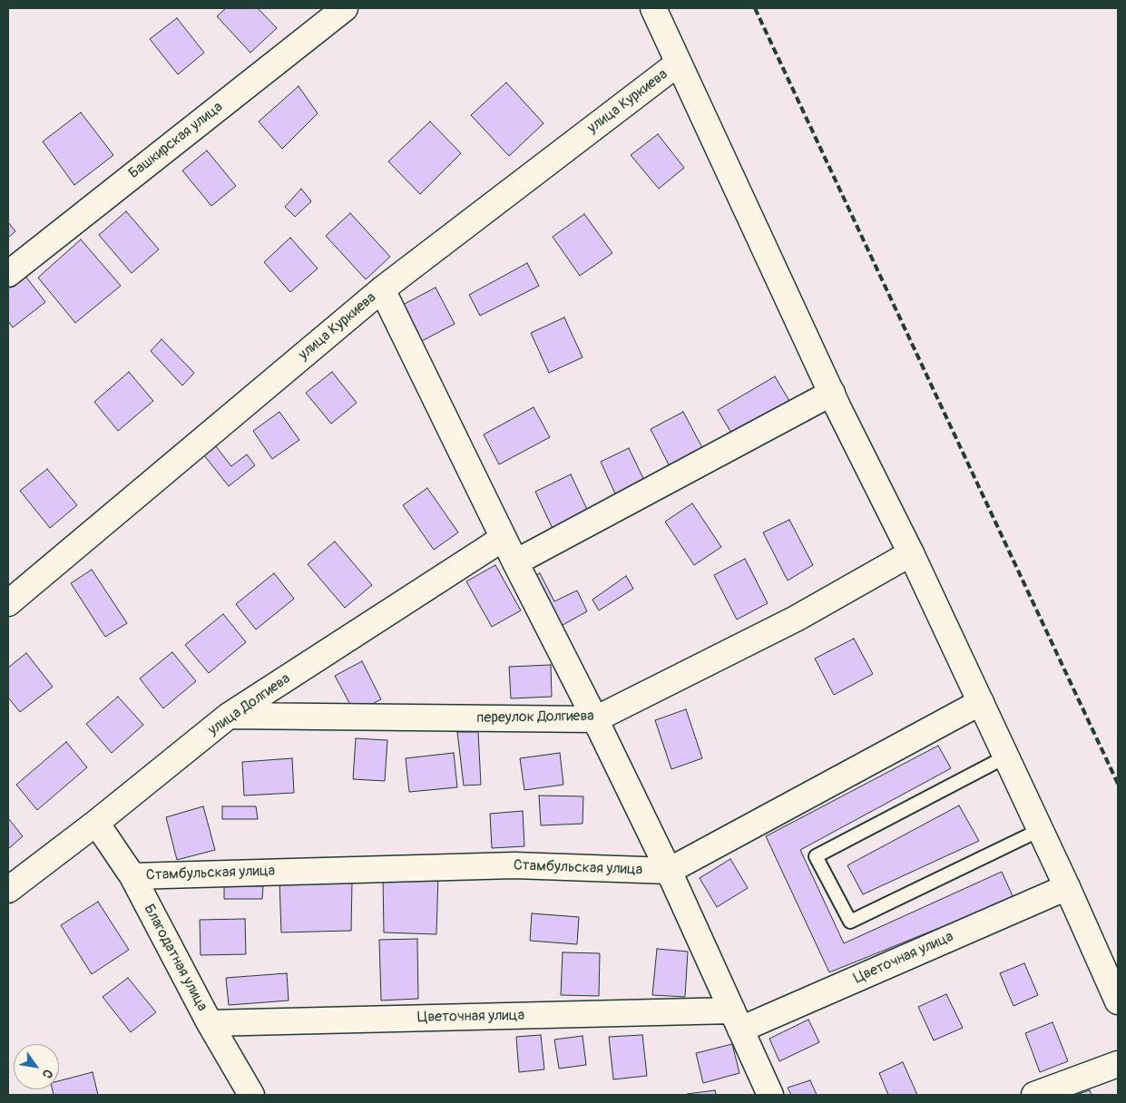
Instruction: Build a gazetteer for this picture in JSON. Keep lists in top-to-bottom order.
{
  "streets": {
    "street": [
      "улица Куркиева",
      "Башкирская улица",
      "улица Долгиева",
      "переулок Долгиева",
      "Стамбульская улица",
      "Благодатная улица",
      "Цветочная улица"
    ]
  },
  "crossings": [
    ["улица Долгиева", "переулок Долгиева"],
    ["улица Долгиева", "Благодатная улица"],
    ["Стамбульская улица", "Благодатная улица"],
    ["Благодатная улица", "Цветочная улица"]
  ],
  "north": "bottom right"
}
